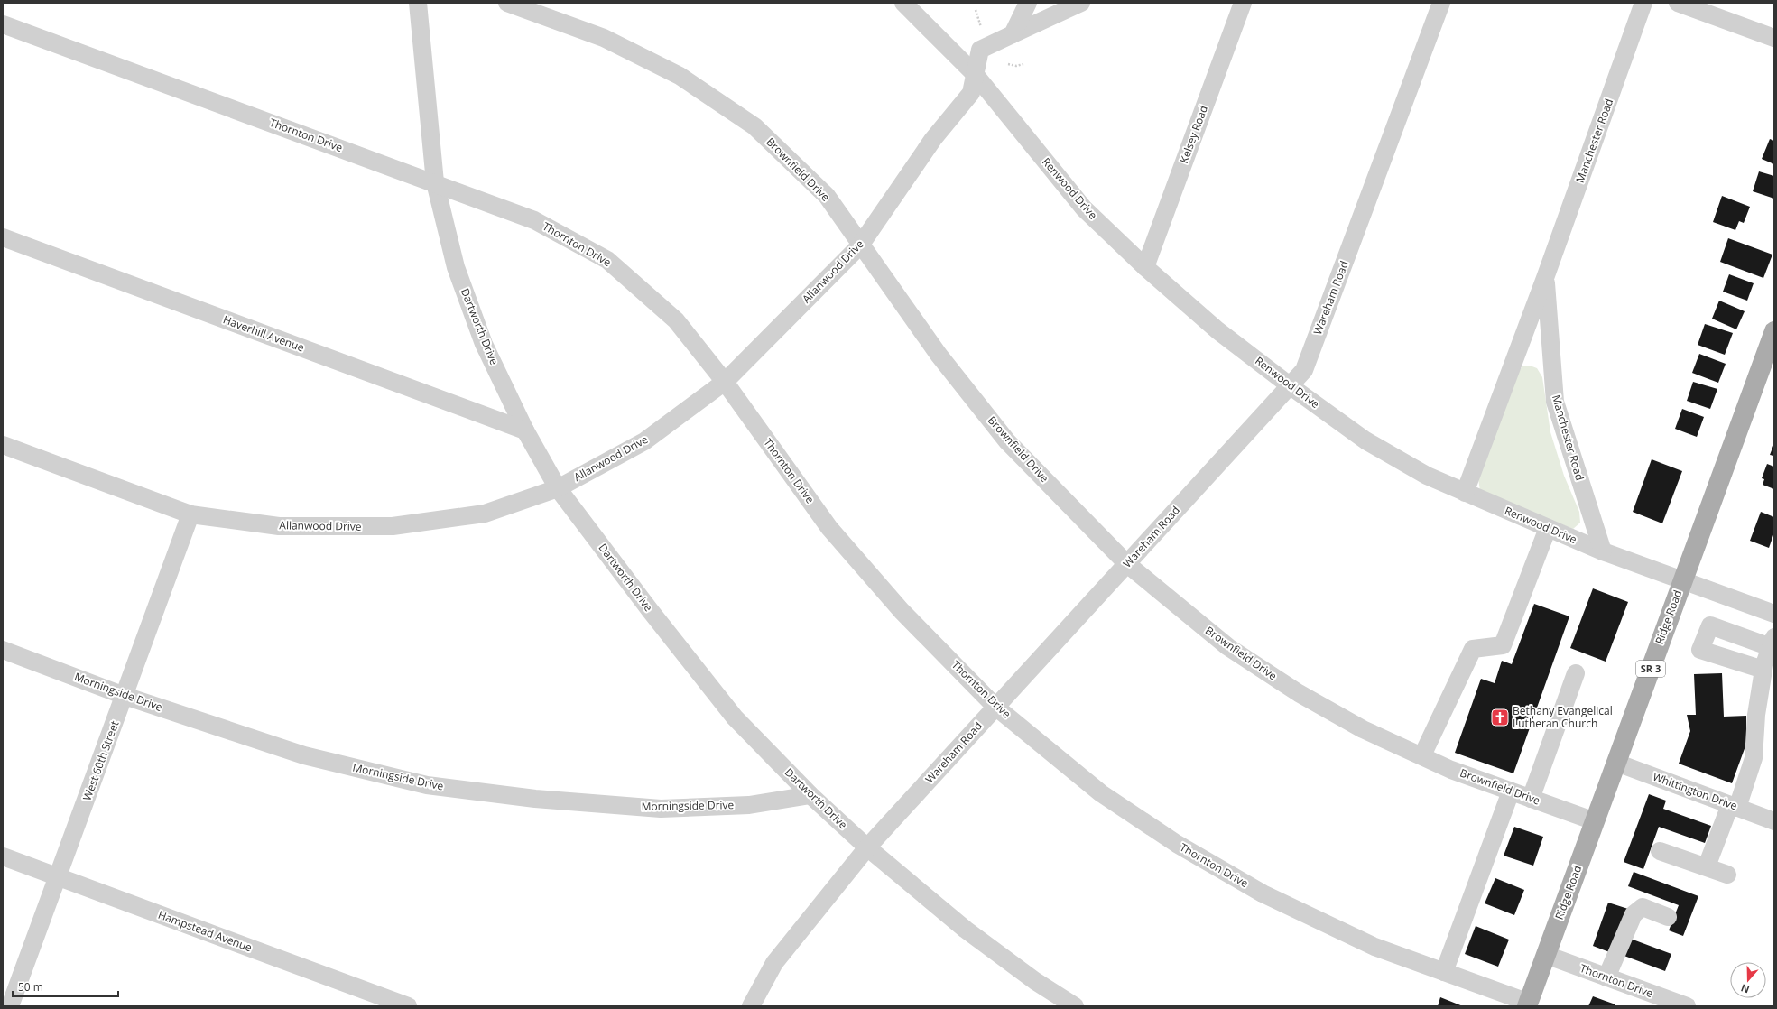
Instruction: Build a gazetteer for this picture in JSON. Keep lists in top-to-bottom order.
{
  "streets": {
    "main road": ["Ridge Road", "SR 3"],
    "street": [
      "Kelsey Road",
      "Thornton Drive",
      "Manchester Road",
      "Brownfield Drive",
      "Renwood Drive",
      "Allanwood Drive",
      "Wareham Road",
      "Dartworth Drive",
      "Haverhill Avenue",
      "Morningside Drive",
      "West 60th Street",
      "Whittington Drive",
      "Hampstead Avenue"
    ]
  },
  "crossings": [
    ["Kelsey Road", "Renwood Drive"],
    ["Thornton Drive", "Allanwood Drive"],
    ["Thornton Drive", "Wareham Road"],
    ["Thornton Drive", "Dartworth Drive"],
    ["Thornton Drive", "Ridge Road"],
    ["Manchester Road", "Renwood Drive"],
    ["Brownfield Drive", "Allanwood Drive"],
    ["Brownfield Drive", "Wareham Road"],
    ["Brownfield Drive", "Ridge Road"],
    ["Renwood Drive", "Allanwood Drive"],
    ["Renwood Drive", "Wareham Road"],
    ["Renwood Drive", "Ridge Road"],
    ["Allanwood Drive", "Dartworth Drive"],
    ["Allanwood Drive", "West 60th Street"],
    ["Wareham Road", "Dartworth Drive"],
    ["Dartworth Drive", "Haverhill Avenue"],
    ["Dartworth Drive", "Morningside Drive"],
    ["Ridge Road", "Whittington Drive"],
    ["Morningside Drive", "West 60th Street"],
    ["West 60th Street", "Hampstead Avenue"]
  ],
  "places": {
    "church": ["Bethany Evangelical Lutheran Church"]
  },
  "scale_bar": "50 m",
  "north": "bottom"
}
